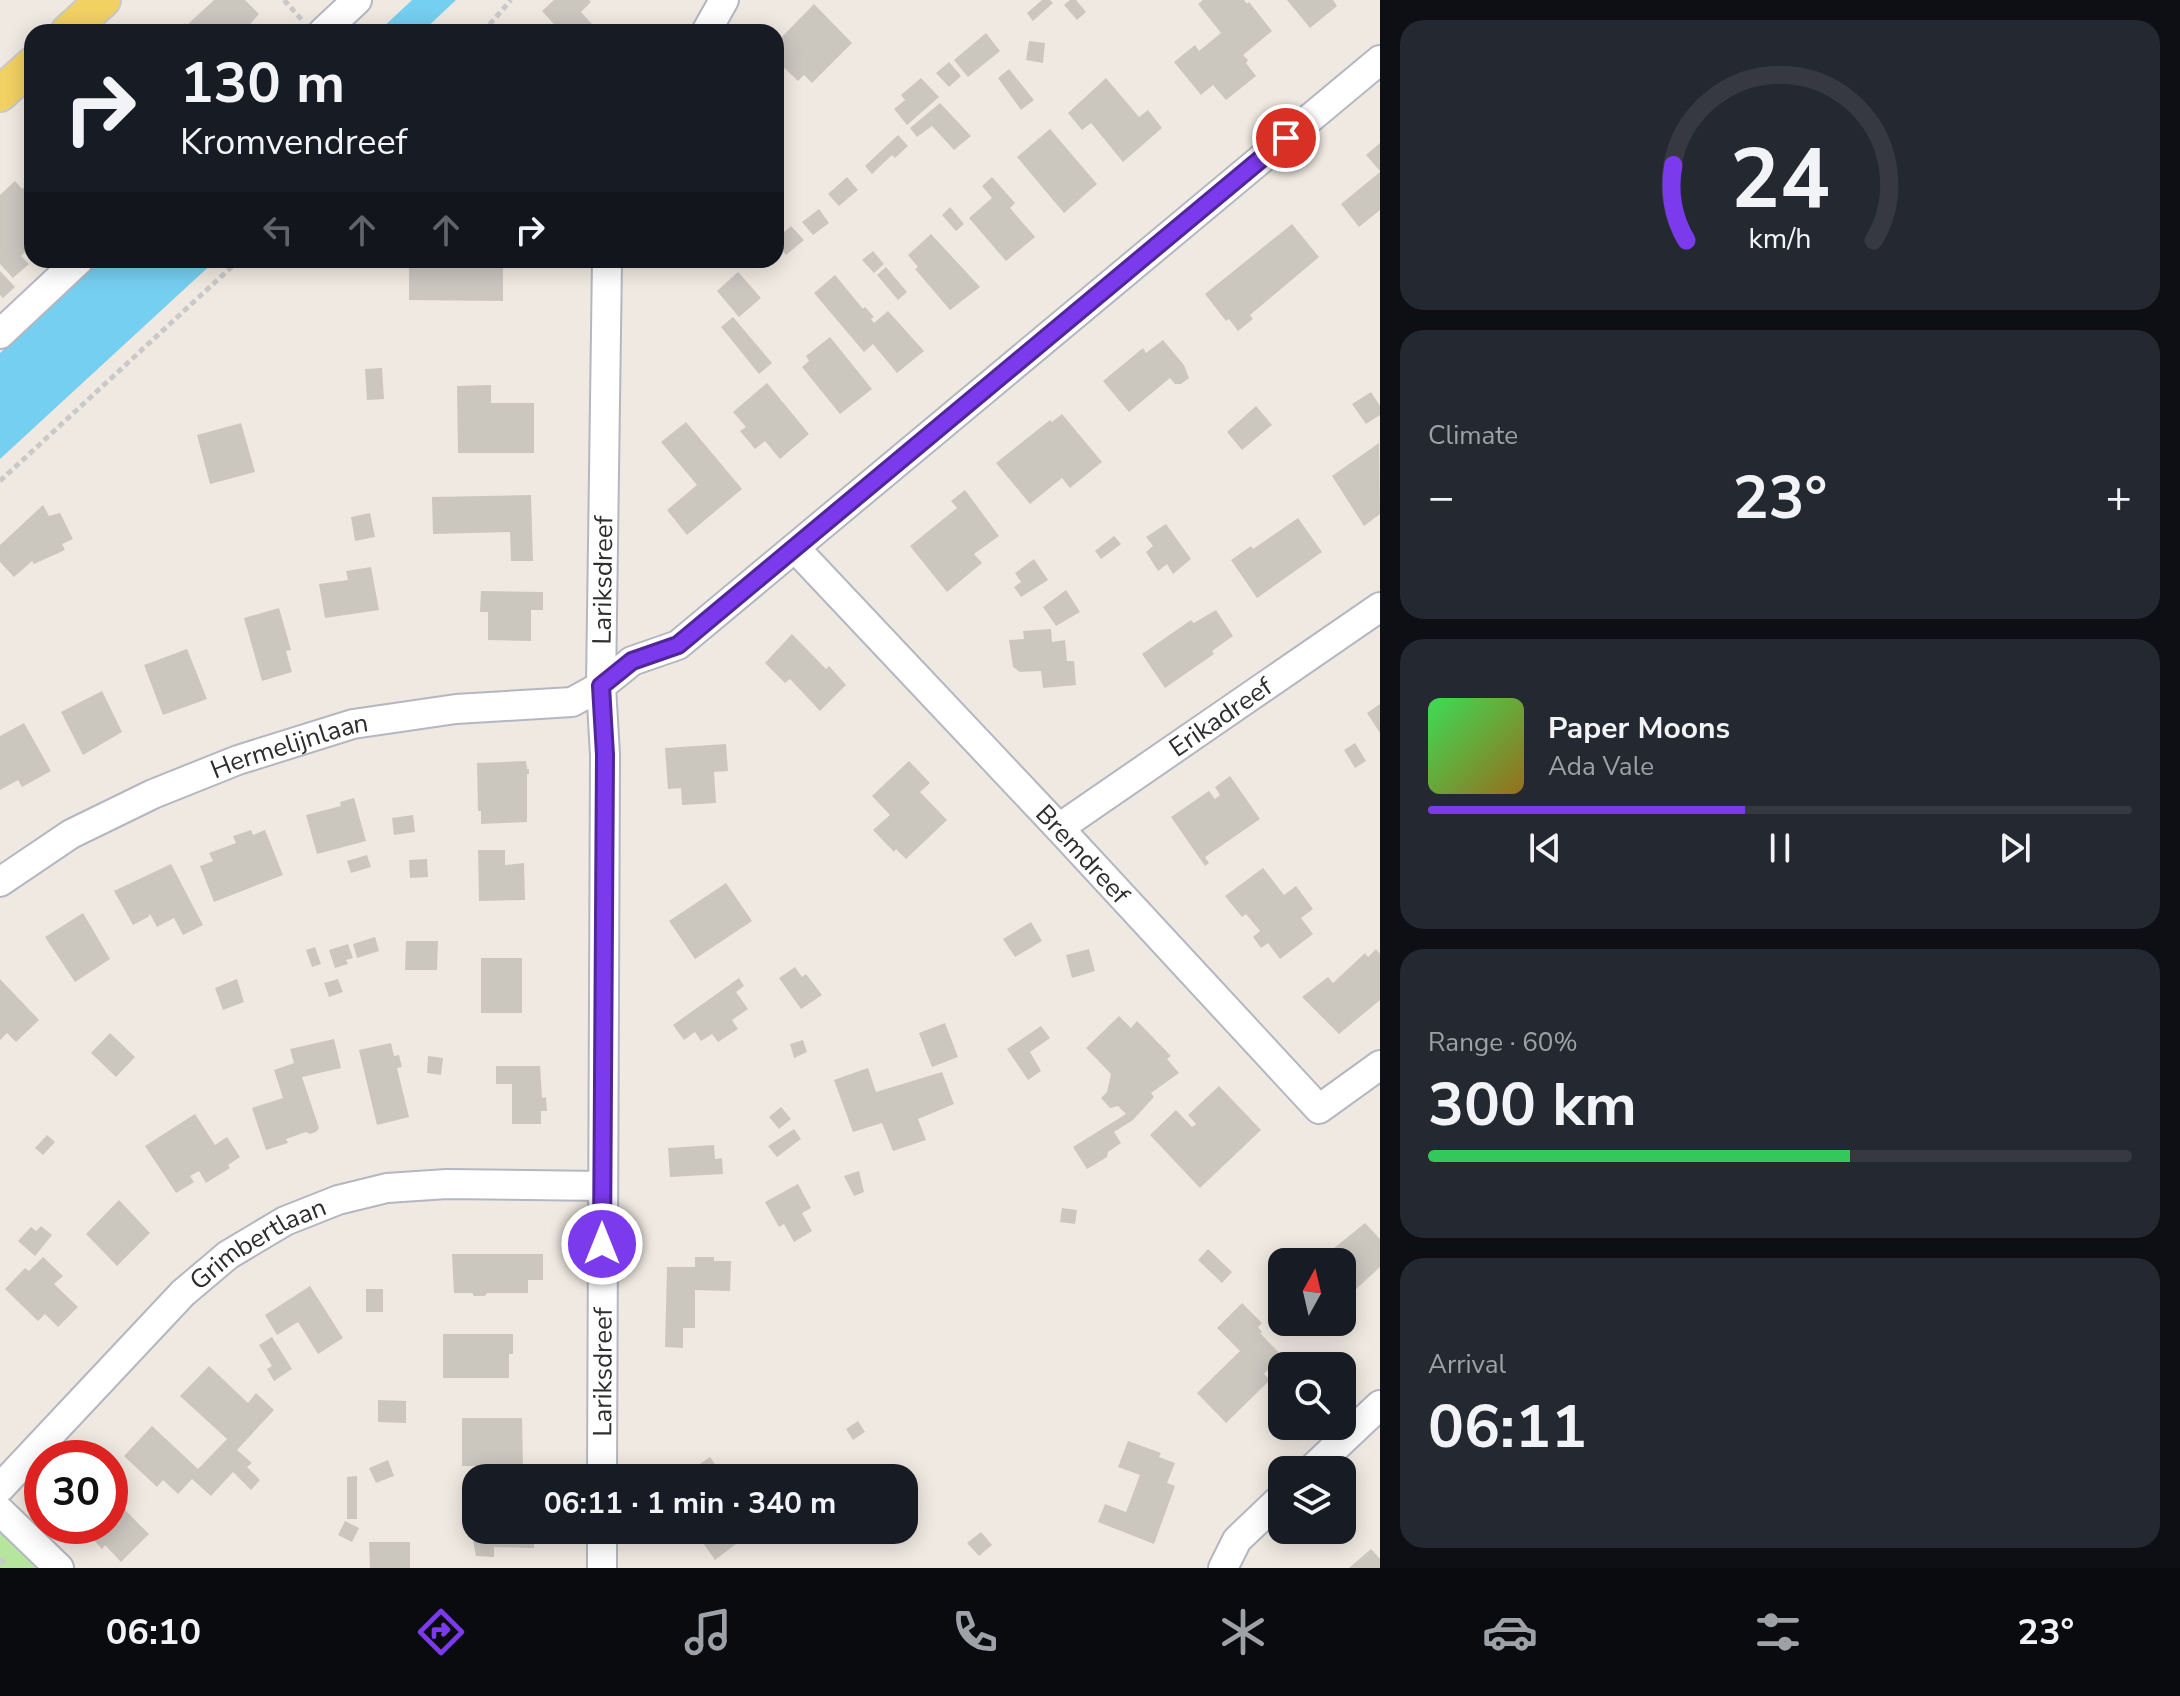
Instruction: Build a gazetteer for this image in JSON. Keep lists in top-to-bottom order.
{
  "streets": {
    "street": [
      "Lariksdreef",
      "Erikadreef",
      "Hermelijnlaan",
      "Bremdreef",
      "Grimbertlaan"
    ]
  },
  "crossings": [
    ["Lariksdreef", "Hermelijnlaan"],
    ["Lariksdreef", "Grimbertlaan"],
    ["Erikadreef", "Bremdreef"],
    ["Hermelijnlaan", "Bremdreef"]
  ],
  "north": "top",
  "page": {
    "turn": ["130 m", "Kromvendreef"],
    "tile": [
      "Climate",
      ["Range · 60%", "300 km"],
      ["Arrival", "06:11"]
    ],
    "heat": ["−", "23°", "+"],
    "song": ["Paper Moons", "Ada Vale"],
    "limit": "30",
    "trip": "06:11 · 1 min · 340 m",
    "tabs": ["06:10", "23°"],
    "gauge": ["24", "km/h"]
  }
}
